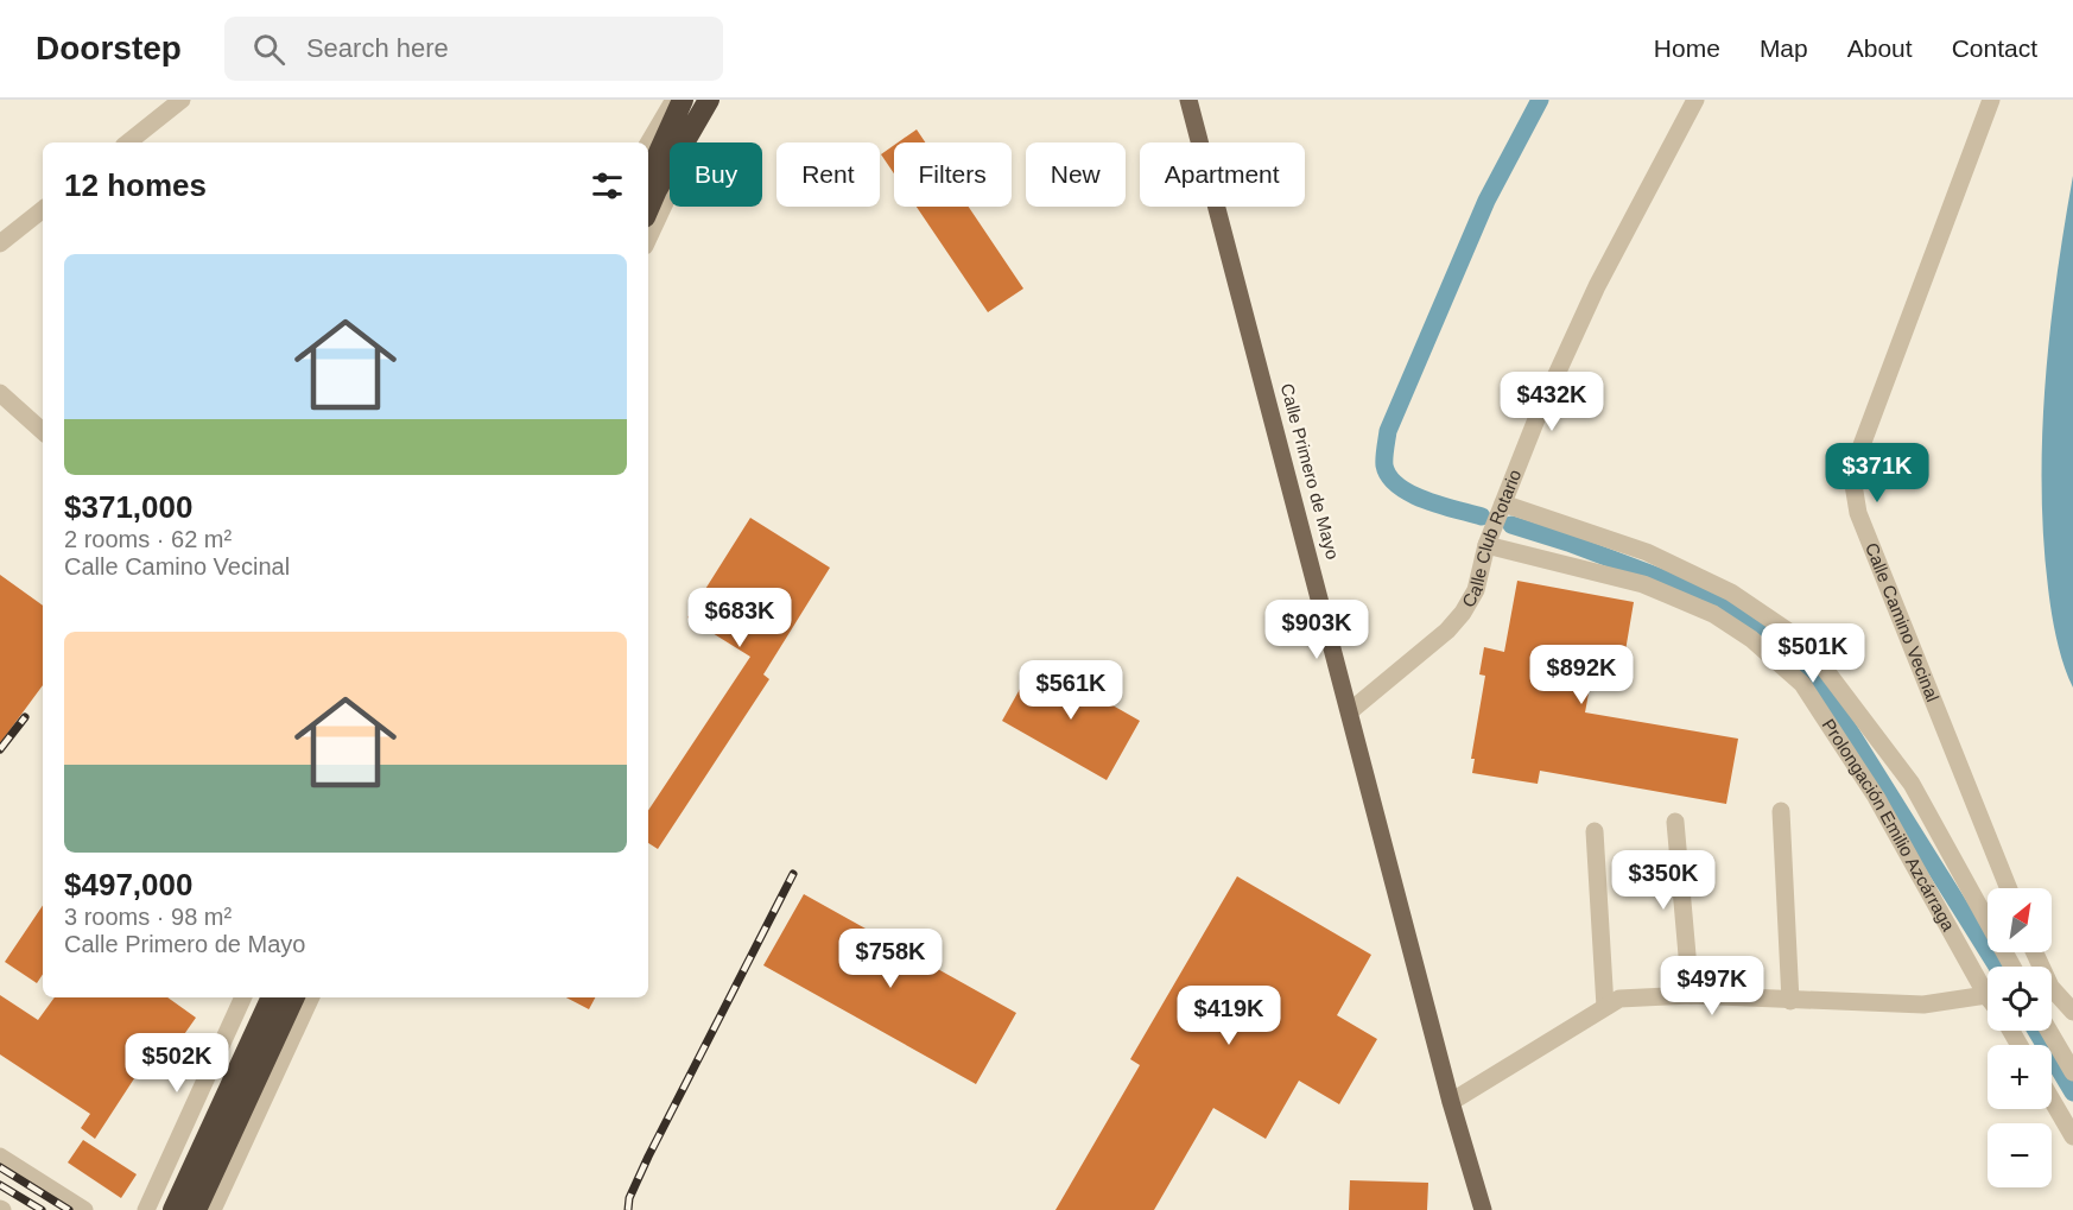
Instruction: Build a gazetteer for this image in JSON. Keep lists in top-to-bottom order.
{
  "streets": {
    "main road": ["Calle Primero de Mayo"],
    "street": ["Calle Club Rotario", "Calle Camino Vecinal", "Prolongación Emilio Azcárraga"]
  },
  "crossings": [
    ["Calle Primero de Mayo", "Calle Club Rotario"],
    ["Calle Club Rotario", "Prolongación Emilio Azcárraga"]
  ],
  "north": "top right",
  "page": {
    "header": "Doorstep",
    "search": "Search here",
    "nav": [
      "Home",
      "Map",
      "About",
      "Contact"
    ],
    "chip": [
      "Buy",
      "Rent",
      "Filters",
      "New",
      "Apartment"
    ],
    "heading": "12 homes",
    "list": [
      {
        "name": "$371,000",
        "note": "2 rooms · 62 m² · Calle Camino Vecinal"
      },
      {
        "name": "$497,000",
        "note": "3 rooms · 98 m² · Calle Primero de Mayo"
      }
    ],
    "price": [
      "$432K",
      "$371K",
      "$683K",
      "$903K",
      "$501K",
      "$892K",
      "$561K",
      "$350K",
      "$758K",
      "$497K",
      "$419K",
      "$502K"
    ],
    "map_buttons": ["+", "−"]
  }
}
